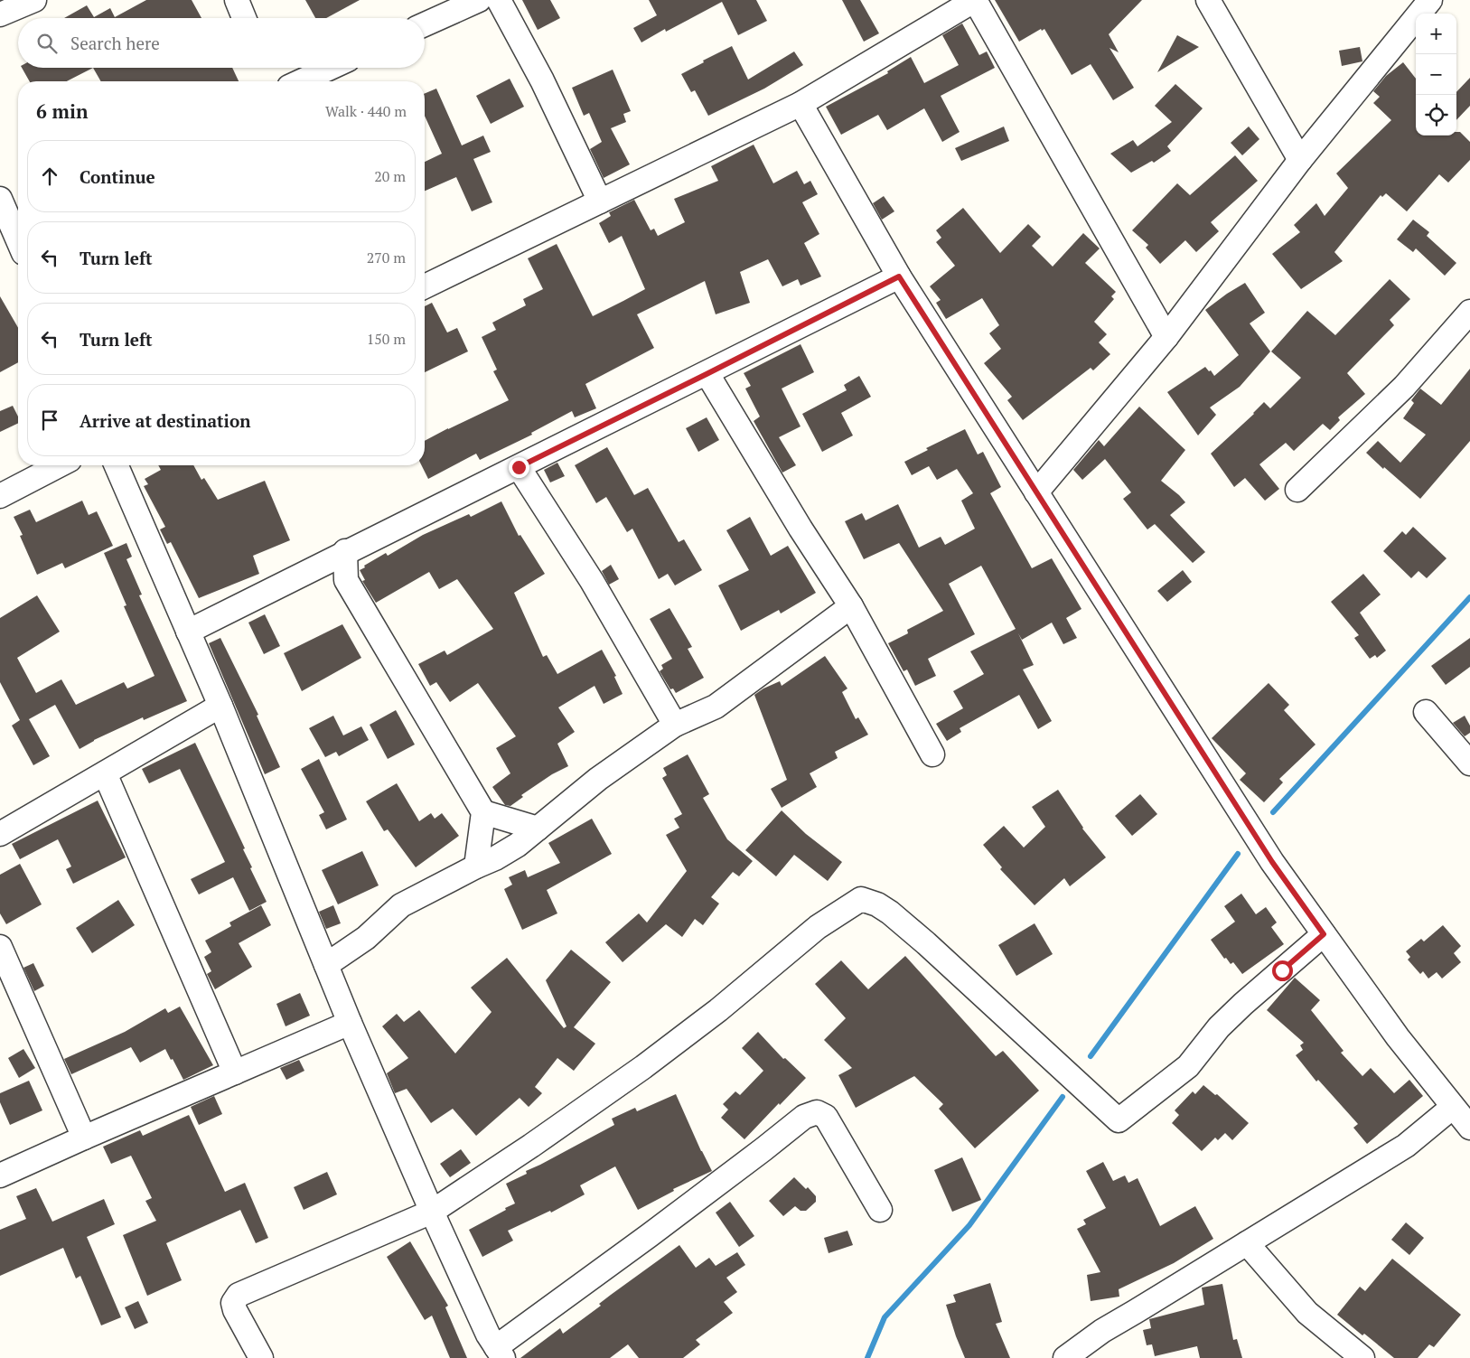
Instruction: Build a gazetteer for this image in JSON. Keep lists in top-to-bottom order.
{
  "page": {
    "map_buttons": ["+", "−"],
    "search": "Search here",
    "heading": ["6 min", "Walk · 440 m"],
    "list": [
      ["Continue", "20 m"],
      ["Turn left", "270 m"],
      ["Turn left", "150 m"],
      "Arrive at destination"
    ]
  }
}
